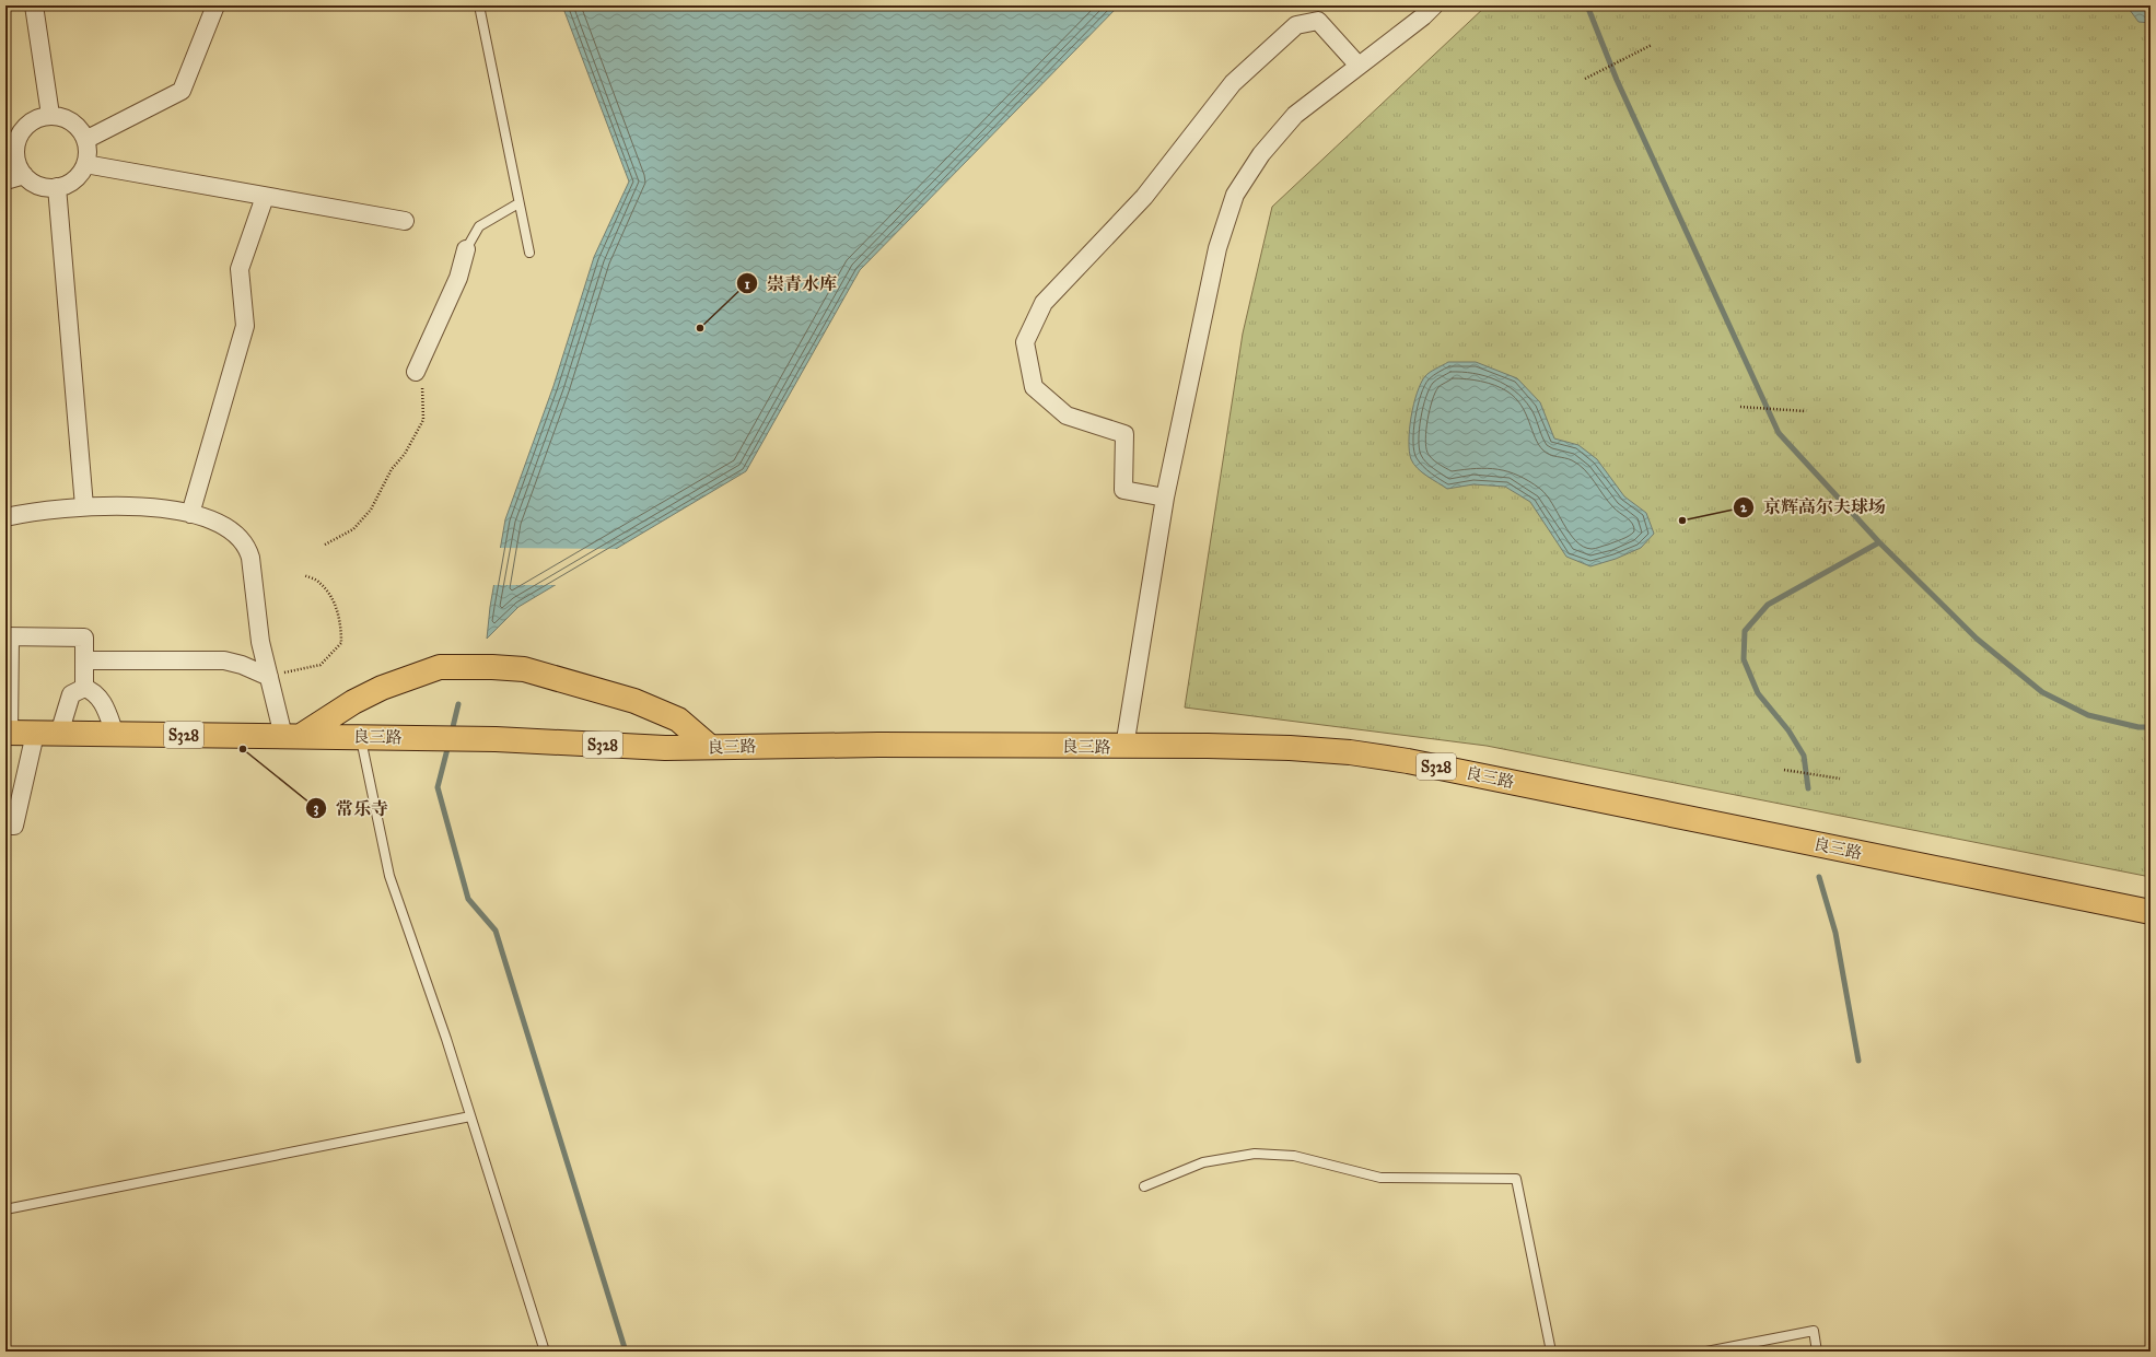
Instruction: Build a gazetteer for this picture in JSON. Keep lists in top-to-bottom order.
{
  "streets": {
    "main road": ["S328", "良三路"]
  },
  "places": ["崇青水库", "京辉高尔夫球场", "常乐寺"]
}
